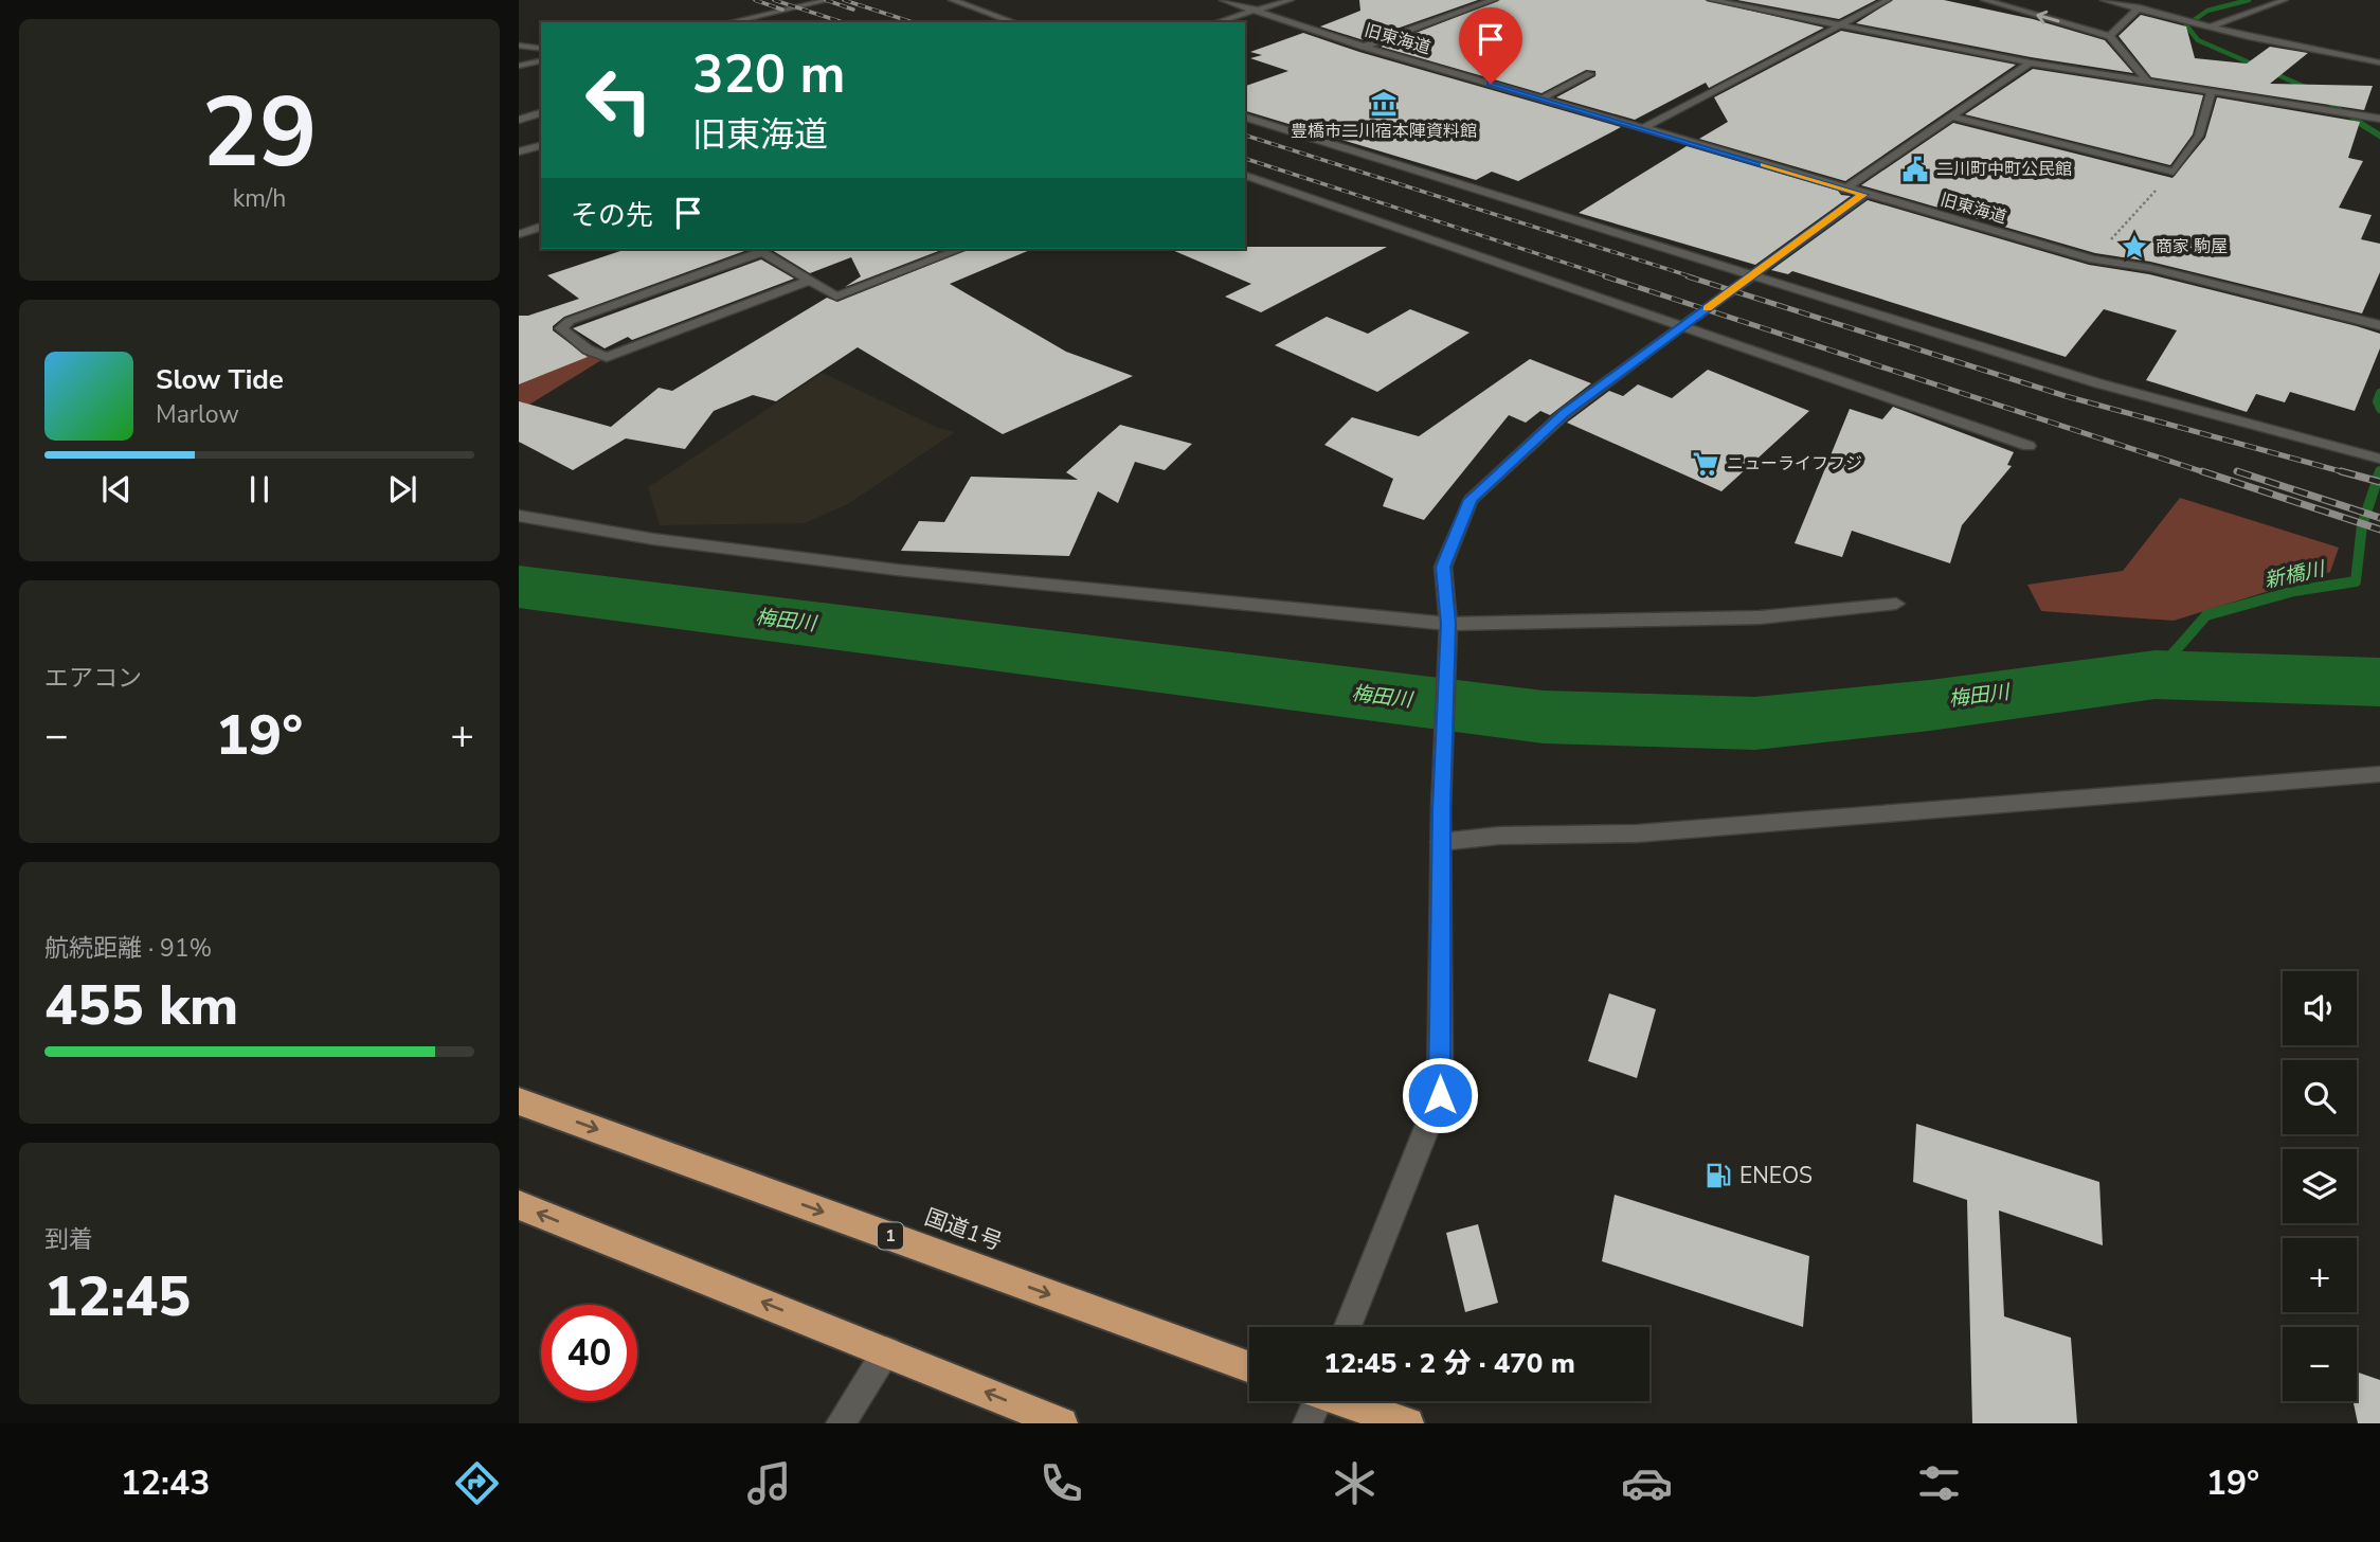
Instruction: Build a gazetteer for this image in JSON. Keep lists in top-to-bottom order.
{
  "streets": {
    "highway": ["国道1号", "1"],
    "street": ["旧東海道"]
  },
  "water": ["新橋川", "梅田川"],
  "places": {
    "museum": ["豊橋市二川宿本陣資料館"],
    "public building": ["二川町中町公民館"],
    "place": ["商家 駒屋"],
    "supermarket": ["ニューライフフジ"],
    "fuel station": ["ENEOS"]
  },
  "page": {
    "tile": [
      ["29", "km/h"],
      "エアコン",
      ["航続距離 · 91%", "455 km"],
      ["到着", "12:45"]
    ],
    "turn": ["320 m", "旧東海道"],
    "then": "その先",
    "song": ["Slow Tide", "Marlow"],
    "heat": ["−", "19°", "+"],
    "map_buttons": ["+", "−"],
    "limit": "40",
    "trip": "12:45 · 2 分 · 470 m",
    "tabs": ["12:43", "19°"]
  }
}
